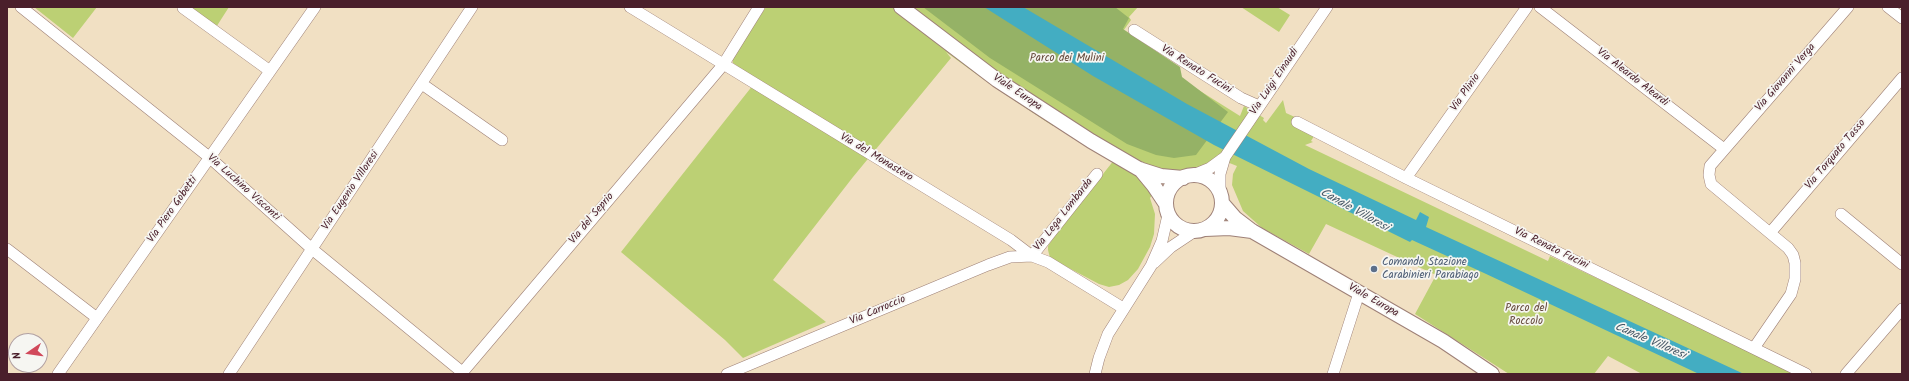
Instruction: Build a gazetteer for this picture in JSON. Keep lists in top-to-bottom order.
{
  "streets": {
    "street": [
      "Via Renato Fucini",
      "Via Aleardo Aleardi",
      "Via Giovanni Verga",
      "Via Luigi Einaudi",
      "Viale Europa",
      "Via Plinio",
      "Via Torquato Tasso",
      "Via del Monastero",
      "Via Luchino Visconti",
      "Via Eugenio Villoresi",
      "Via Piero Gobetti",
      "Via Lega Lombarda",
      "Via del Seprio",
      "Via Carroccio"
    ]
  },
  "crossings": [
    ["Via Renato Fucini", "Via Luigi Einaudi"],
    ["Via Renato Fucini", "Via Plinio"],
    ["Via Aleardo Aleardi", "Via Giovanni Verga"],
    ["Via Luigi Einaudi", "Viale Europa"],
    ["Via del Monastero", "Via Lega Lombarda"],
    ["Via del Monastero", "Via del Seprio"],
    ["Via del Monastero", "Via Carroccio"],
    ["Via Luchino Visconti", "Via Eugenio Villoresi"],
    ["Via Luchino Visconti", "Via Piero Gobetti"],
    ["Via Luchino Visconti", "Via del Seprio"],
    ["Via Lega Lombarda", "Via Carroccio"]
  ],
  "water": ["Canale Villoresi"],
  "parks": ["Parco dei Mulini", "Parco del Roccolo"],
  "places": ["Comando Stazione Carabinieri Parabiago"],
  "north": "left"
}
